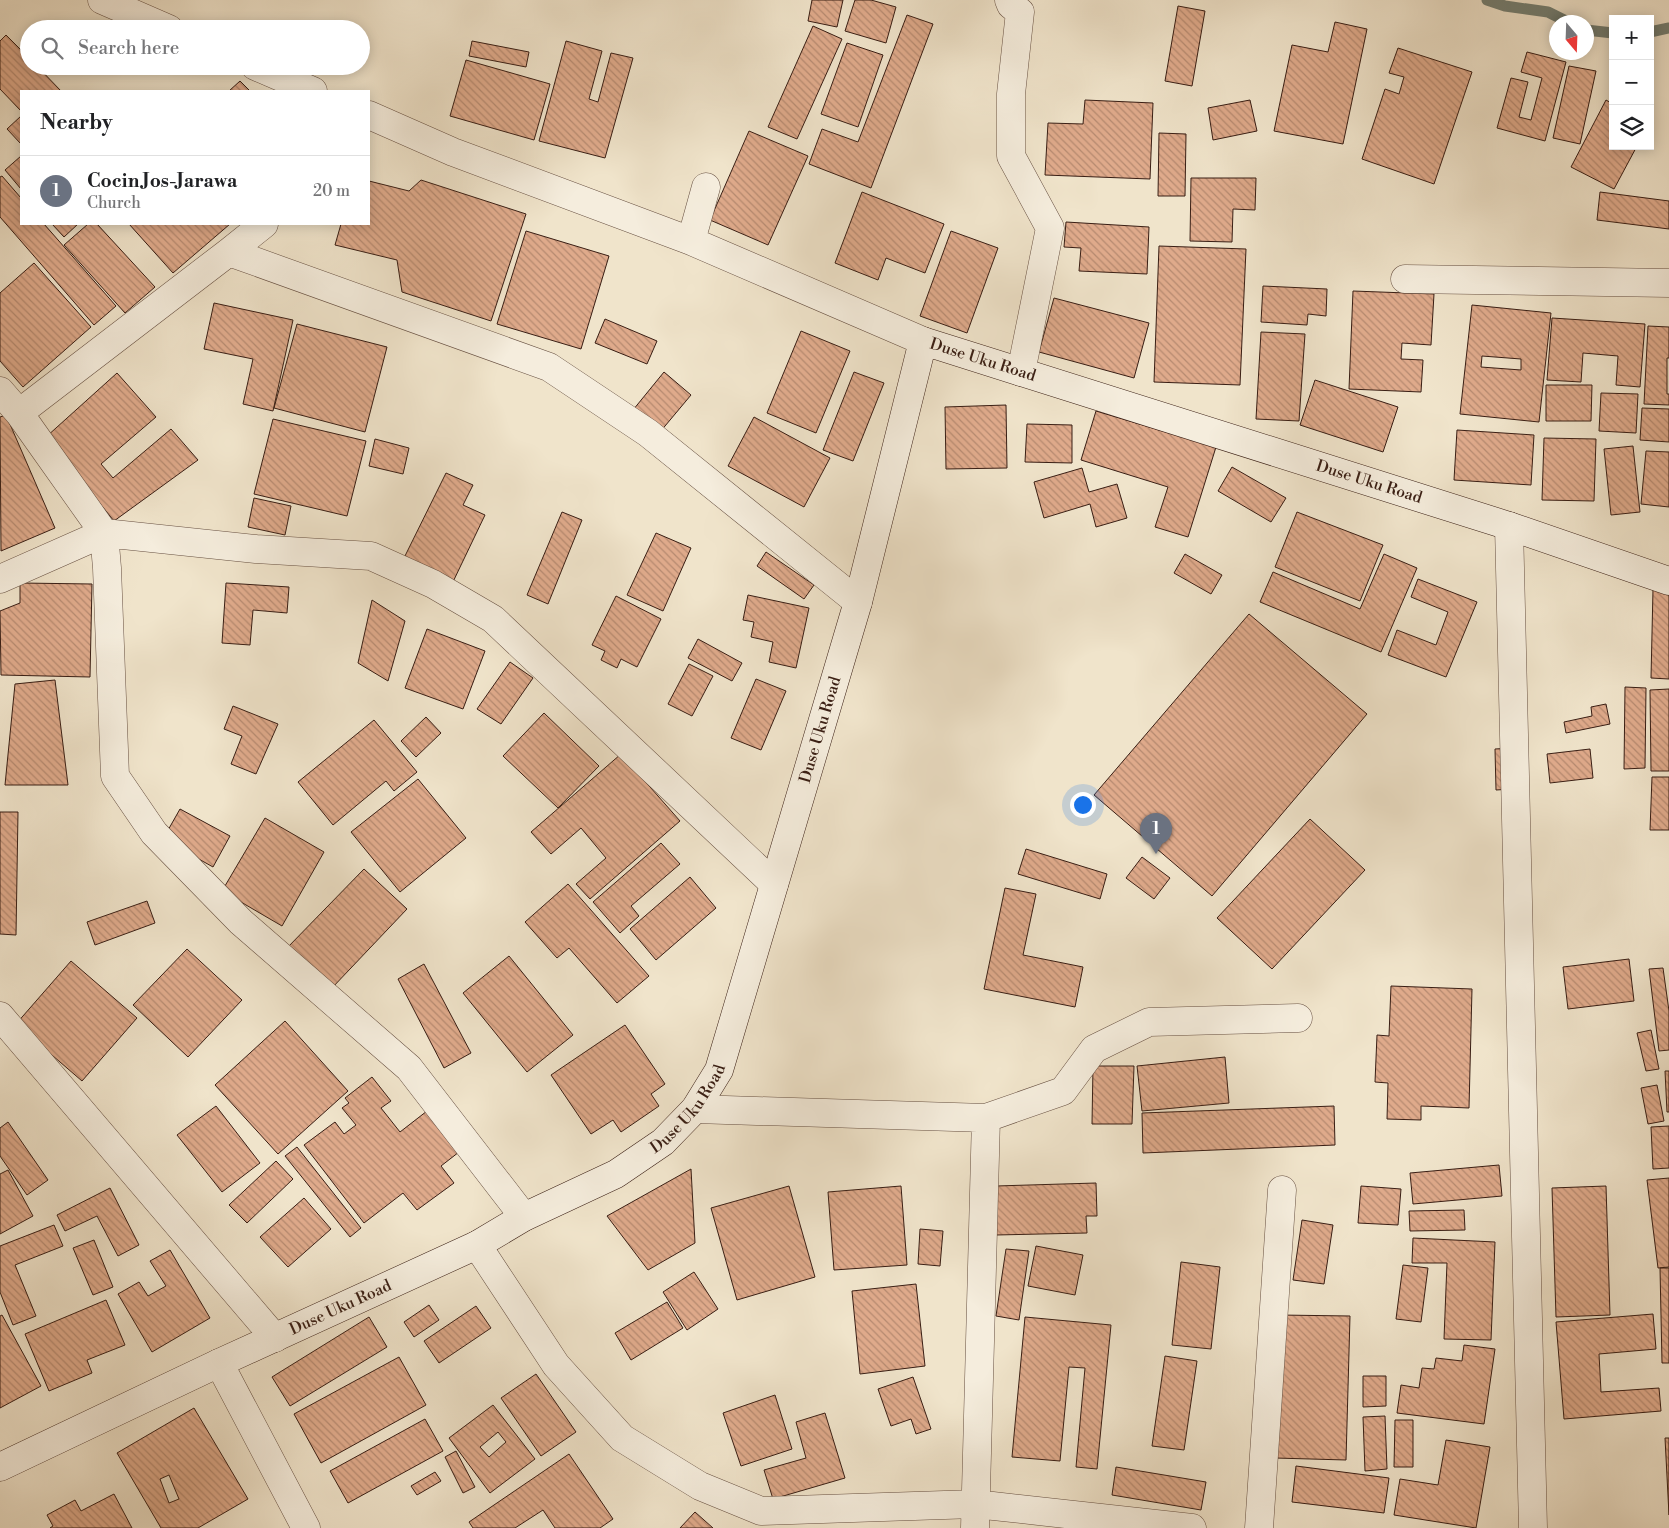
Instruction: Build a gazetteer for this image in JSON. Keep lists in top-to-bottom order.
{
  "streets": {
    "street": ["Duse Uku Road"]
  },
  "north": "bottom",
  "page": {
    "map_buttons": ["+", "−"],
    "search": "Search here",
    "heading": "Nearby",
    "list": [
      {
        "mark": "1",
        "name": "Cocin Jos-Jarawa",
        "note": "Church",
        "value": "20 m"
      }
    ],
    "pins": "1"
  }
}
